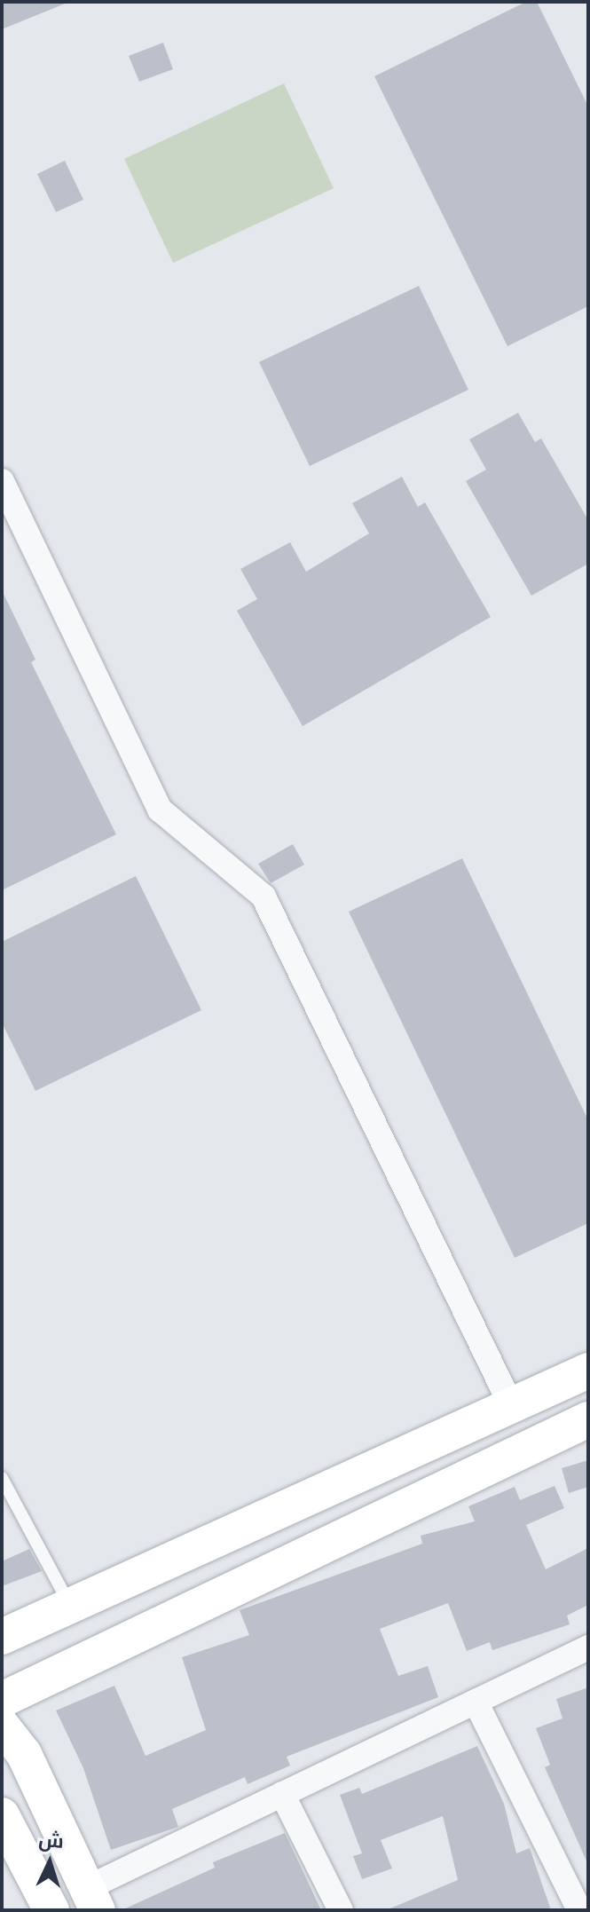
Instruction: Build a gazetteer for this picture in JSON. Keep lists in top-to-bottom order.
{
  "north": "top"
}
